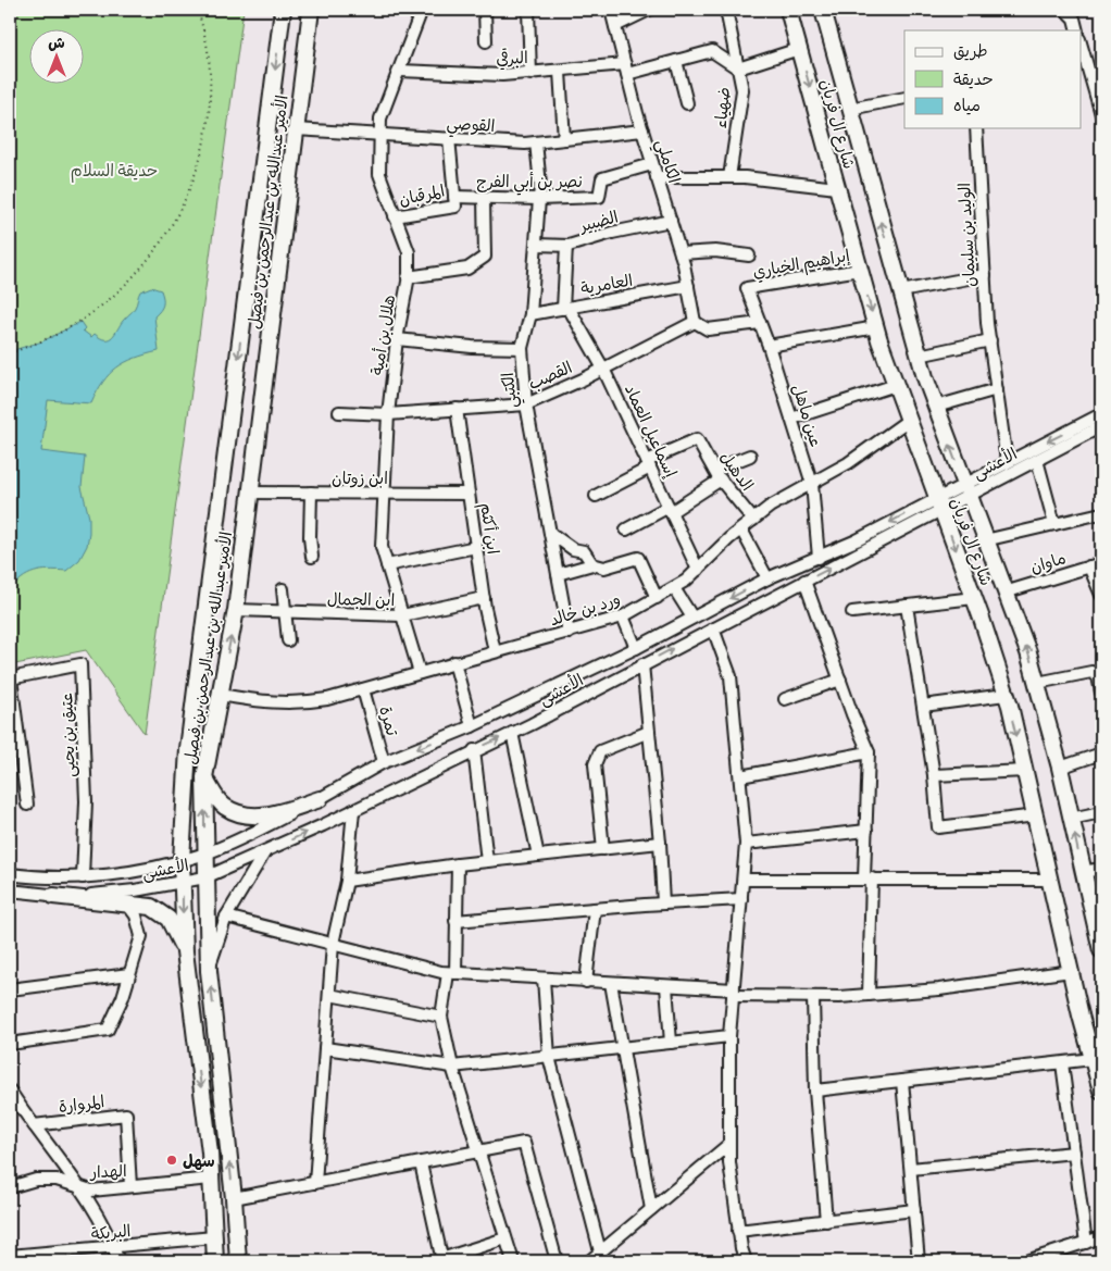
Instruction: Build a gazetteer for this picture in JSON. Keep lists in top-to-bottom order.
{
  "streets": {
    "main road": ["شارع ال فريان", "الأمير عبدالله بن عبدالرحمن بن فيصل"],
    "street": [
      "البرقي",
      "ضهياء",
      "القوصي",
      "الكاملي",
      "نصر بن أبي الفرج",
      "المرقبان",
      "الضبير",
      "الوليد بن سليمان",
      "إبراهيم الخياري",
      "العامرية",
      "هلال بن أمية",
      "القصب",
      "الكتبي",
      "عين ماهل",
      "إسماعيل العماد",
      "الأعشى",
      "الدهيل",
      "ابن زوتان",
      "ابن أكثم",
      "ماوان",
      "ابن الجمال",
      "ورد بن خالد",
      "تمرة",
      "عتيق بن يحيى",
      "المروارة",
      "الهدار",
      "البريكة"
    ]
  },
  "crossings": [
    ["البرقي", "ضهياء"],
    ["البرقي", "الكاملي"],
    ["البرقي", "هلال بن أمية"],
    ["القوصي", "الكاملي"],
    ["القوصي", "المرقبان"],
    ["القوصي", "الأمير عبدالله بن عبدالرحمن بن فيصل"],
    ["القوصي", "هلال بن أمية"],
    ["القوصي", "الكتبي"],
    ["شارع ال فريان", "إبراهيم الخياري"],
    ["شارع ال فريان", "الأعشى"],
    ["شارع ال فريان", "ماوان"],
    ["شارع ال فريان", "ورد بن خالد"],
    ["الكاملي", "نصر بن أبي الفرج"],
    ["الكاملي", "الضبير"],
    ["الكاملي", "العامرية"],
    ["الكاملي", "القصب"],
    ["نصر بن أبي الفرج", "المرقبان"],
    ["نصر بن أبي الفرج", "الكتبي"],
    ["المرقبان", "هلال بن أمية"],
    ["الأمير عبدالله بن عبدالرحمن بن فيصل", "الأعشى"],
    ["الأمير عبدالله بن عبدالرحمن بن فيصل", "ابن زوتان"],
    ["الأمير عبدالله بن عبدالرحمن بن فيصل", "ابن الجمال"],
    ["الأمير عبدالله بن عبدالرحمن بن فيصل", "ورد بن خالد"],
    ["الأمير عبدالله بن عبدالرحمن بن فيصل", "الهدار"],
    ["الأمير عبدالله بن عبدالرحمن بن فيصل", "البريكة"],
    ["الضبير", "الكتبي"],
    ["الوليد بن سليمان", "الأعشى"],
    ["إبراهيم الخياري", "عين ماهل"],
    ["العامرية", "الكتبي"],
    ["العامرية", "إسماعيل العماد"],
    ["هلال بن أمية", "القصب"],
    ["هلال بن أمية", "ابن زوتان"],
    ["هلال بن أمية", "ابن الجمال"],
    ["هلال بن أمية", "ورد بن خالد"],
    ["القصب", "الكتبي"],
    ["القصب", "إسماعيل العماد"],
    ["القصب", "ابن أكثم"],
    ["الكتبي", "ورد بن خالد"],
    ["عين ماهل", "الأعشى"],
    ["عين ماهل", "ورد بن خالد"],
    ["إسماعيل العماد", "الدهيل"],
    ["إسماعيل العماد", "ورد بن خالد"],
    ["الأعشى", "تمرة"],
    ["الأعشى", "عتيق بن يحيى"],
    ["الدهيل", "ورد بن خالد"],
    ["ابن زوتان", "ابن أكثم"],
    ["ابن أكثم", "ابن الجمال"],
    ["ابن أكثم", "ورد بن خالد"],
    ["ورد بن خالد", "تمرة"],
    ["المروارة", "الهدار"]
  ],
  "parks": ["حديقة السلام"],
  "places": ["سهل"],
  "legend": ["طريق", "حديقة", "مياه"],
  "north": "top"
}
